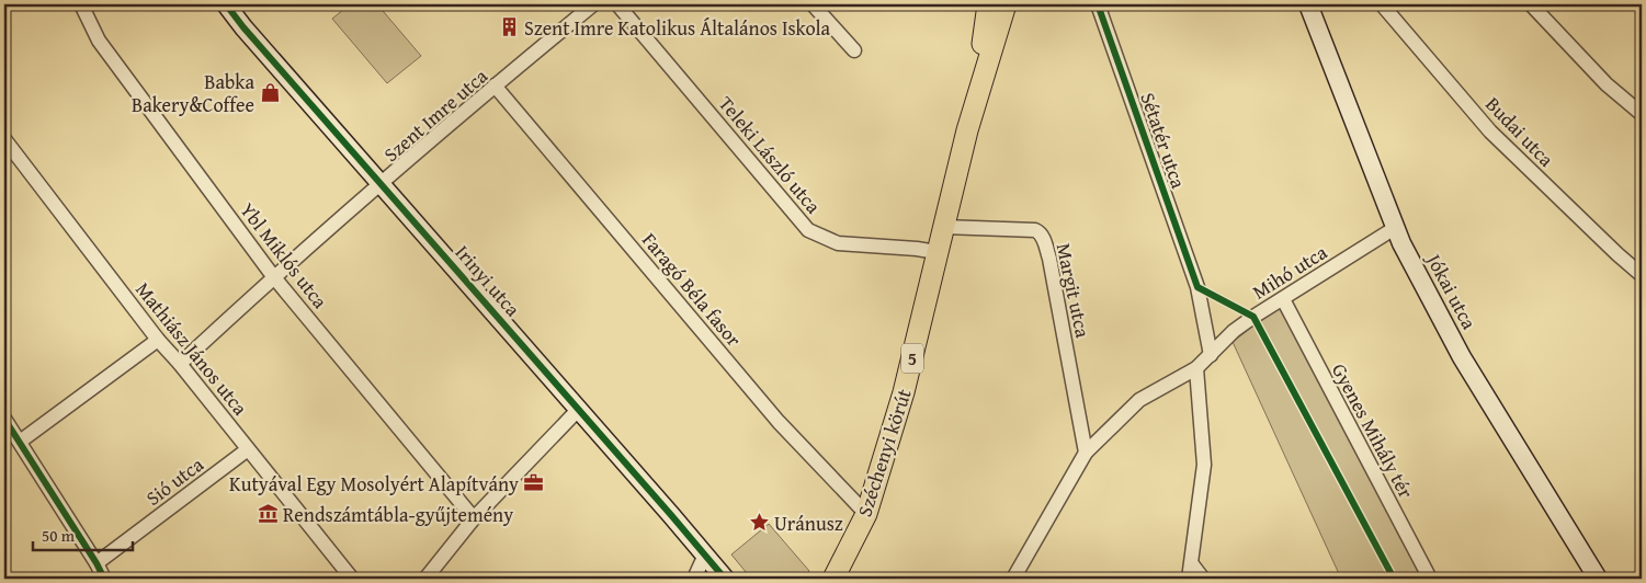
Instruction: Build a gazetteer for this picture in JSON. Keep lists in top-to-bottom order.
{
  "streets": {
    "main road": ["5", "Széchenyi körút"],
    "street": [
      "Szent Imre utca",
      "Budai utca",
      "Sétatér utca",
      "Teleki László utca",
      "Ybl Miklós utca",
      "Mihó utca",
      "Irinyi utca",
      "Faragó Béla fasor",
      "Margit utca",
      "Jókai utca",
      "Mathiász János utca",
      "Gyenes Mihály tér",
      "Sió utca"
    ]
  },
  "crossings": [
    ["Szent Imre utca", "Ybl Miklós utca"],
    ["Szent Imre utca", "Irinyi utca"],
    ["Szent Imre utca", "Faragó Béla fasor"],
    ["Szent Imre utca", "Mathiász János utca"],
    ["Sétatér utca", "Mihó utca"],
    ["Teleki László utca", "Széchenyi körút"],
    ["Mihó utca", "Margit utca"],
    ["Mihó utca", "Jókai utca"],
    ["Mihó utca", "Gyenes Mihály tér"],
    ["Faragó Béla fasor", "Széchenyi körút"],
    ["Margit utca", "Széchenyi körút"],
    ["Mathiász János utca", "Sió utca"]
  ],
  "places": {
    "building": ["Szent Imre Katolikus Általános Iskola"],
    "shop": ["Babka Bakery&Coffee"],
    "office": ["Kutyával Egy Mosolyért Alapítvány"],
    "museum": ["Rendszámtábla-gyűjtemény"],
    "place": ["Uránusz"]
  },
  "scale_bar": "50 m"
}
